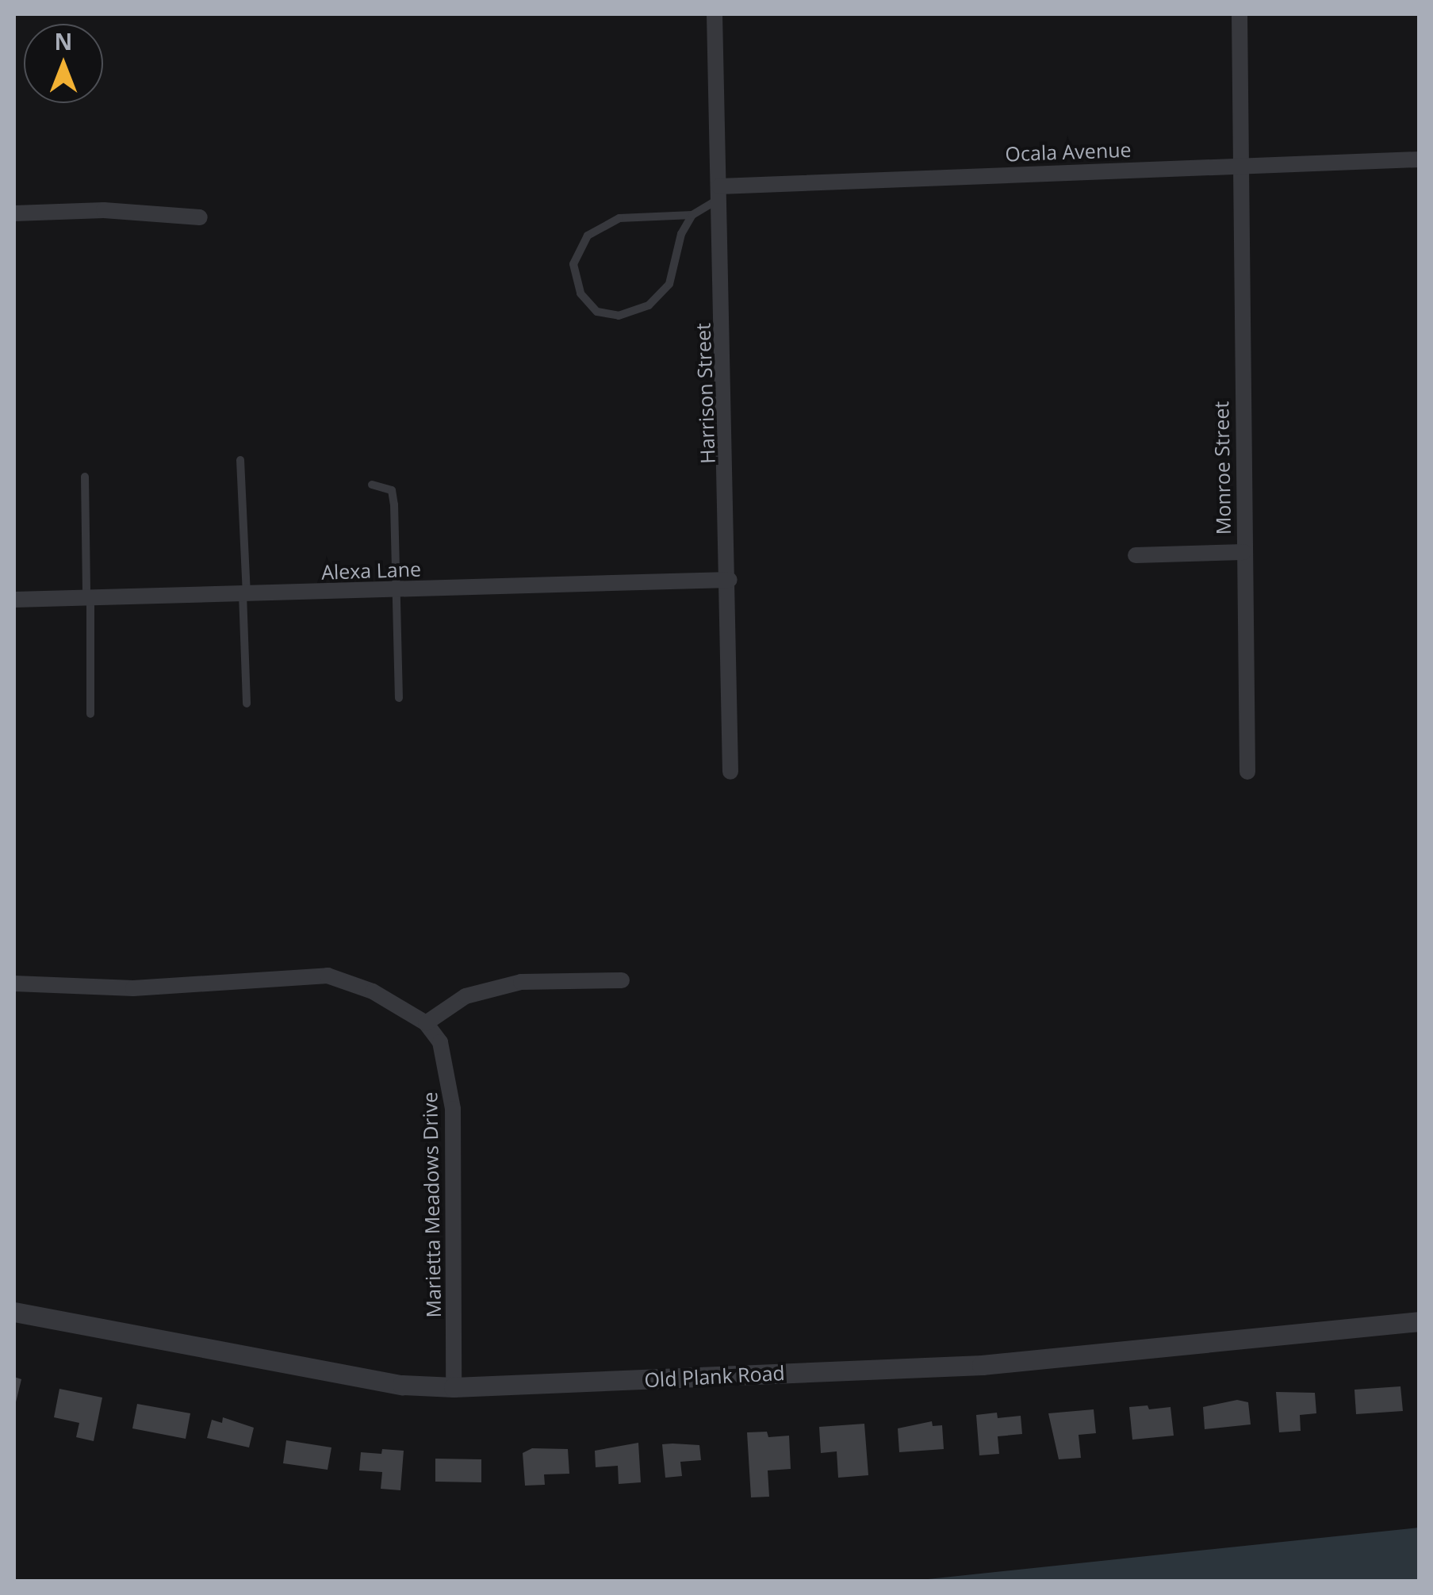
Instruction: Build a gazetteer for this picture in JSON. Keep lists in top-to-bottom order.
{
  "streets": {
    "street": [
      "Ocala Avenue",
      "Harrison Street",
      "Monroe Street",
      "Alexa Lane",
      "Marietta Meadows Drive",
      "Old Plank Road"
    ]
  },
  "crossings": [
    ["Ocala Avenue", "Harrison Street"],
    ["Ocala Avenue", "Monroe Street"],
    ["Harrison Street", "Alexa Lane"],
    ["Marietta Meadows Drive", "Old Plank Road"]
  ],
  "north": "top"
}
